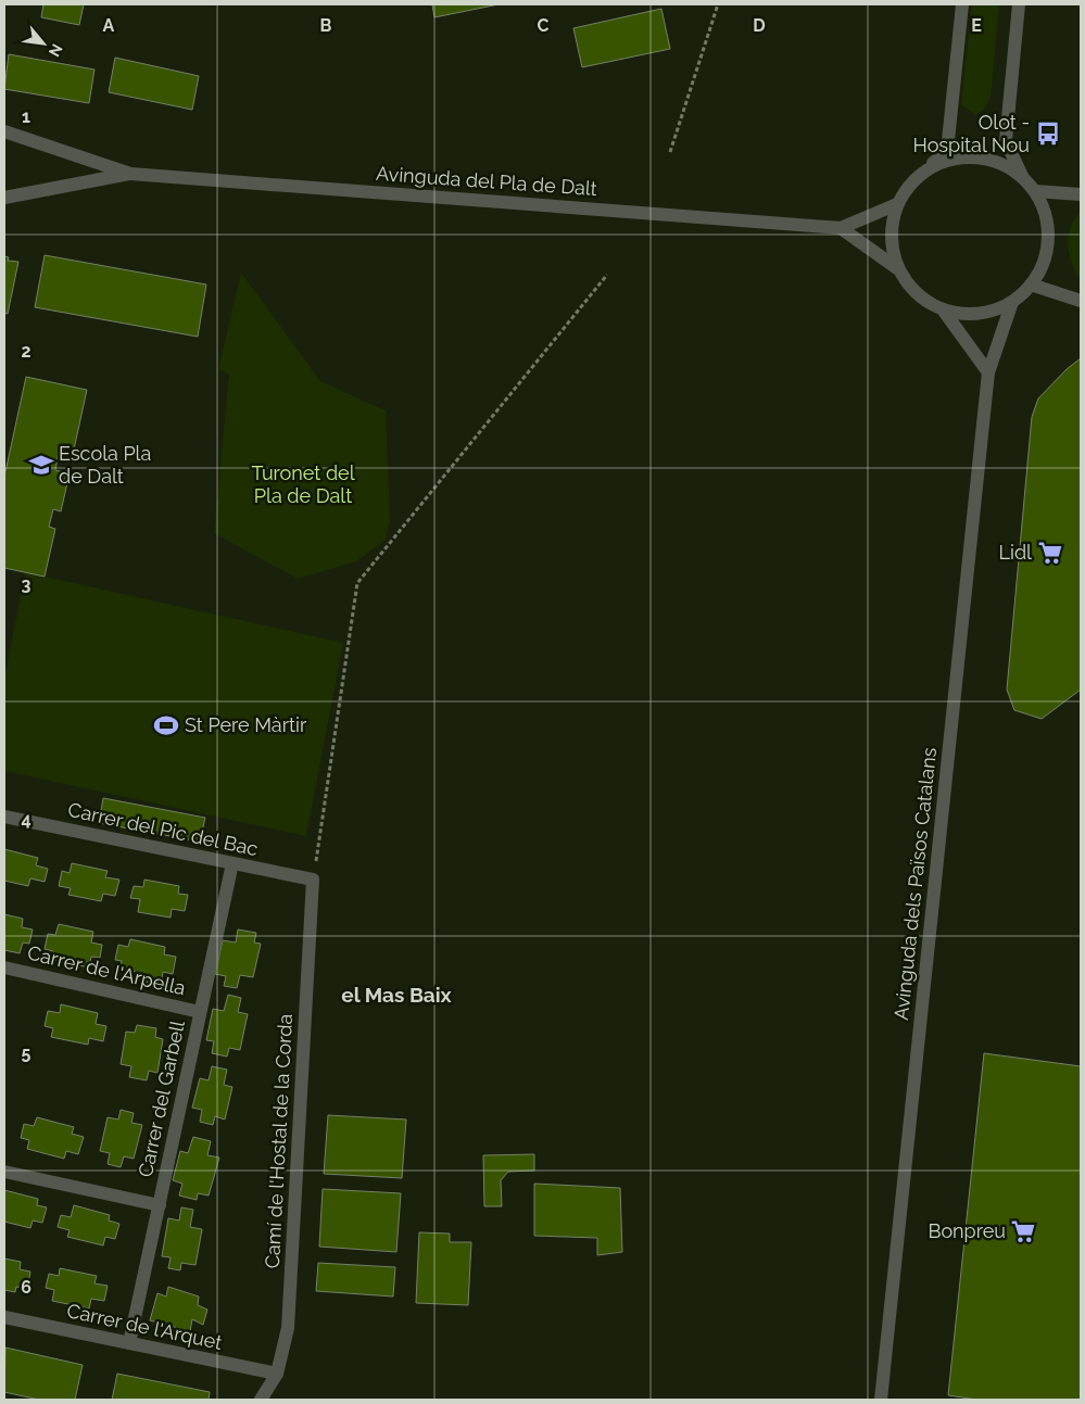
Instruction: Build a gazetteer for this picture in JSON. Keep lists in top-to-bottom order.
{
  "streets": {
    "street": [
      "Avinguda del Pla de Dalt",
      "Carrer del Pic del Bac",
      "Avinguda dels Països Catalans",
      "Carrer de l'Arpella",
      "Carrer del Garbell",
      "Camí de l'Hostal de la Corda",
      "Carrer de l'Arquet"
    ]
  },
  "crossings": [
    ["Avinguda del Pla de Dalt", "Avinguda dels Països Catalans"],
    ["Carrer del Pic del Bac", "Carrer del Garbell"],
    ["Carrer del Pic del Bac", "Camí de l'Hostal de la Corda"],
    ["Carrer de l'Arpella", "Carrer del Garbell"],
    ["Carrer del Garbell", "Carrer de l'Arquet"],
    ["Camí de l'Hostal de la Corda", "Carrer de l'Arquet"]
  ],
  "districts": ["el Mas Baix"],
  "parks": ["Turonet del Pla de Dalt"],
  "places": {
    "bus stop": ["Olot - Hospital Nou"],
    "school or university": ["Escola Pla de Dalt"],
    "supermarket": ["Lidl", "Bonpreu"],
    "sports": ["St Pere Màrtir"]
  },
  "north": "bottom right",
  "grid": {
    "columns": [
      "A",
      "B",
      "C",
      "D",
      "E"
    ],
    "rows": [
      "1",
      "2",
      "3",
      "4",
      "5",
      "6"
    ]
  }
}
